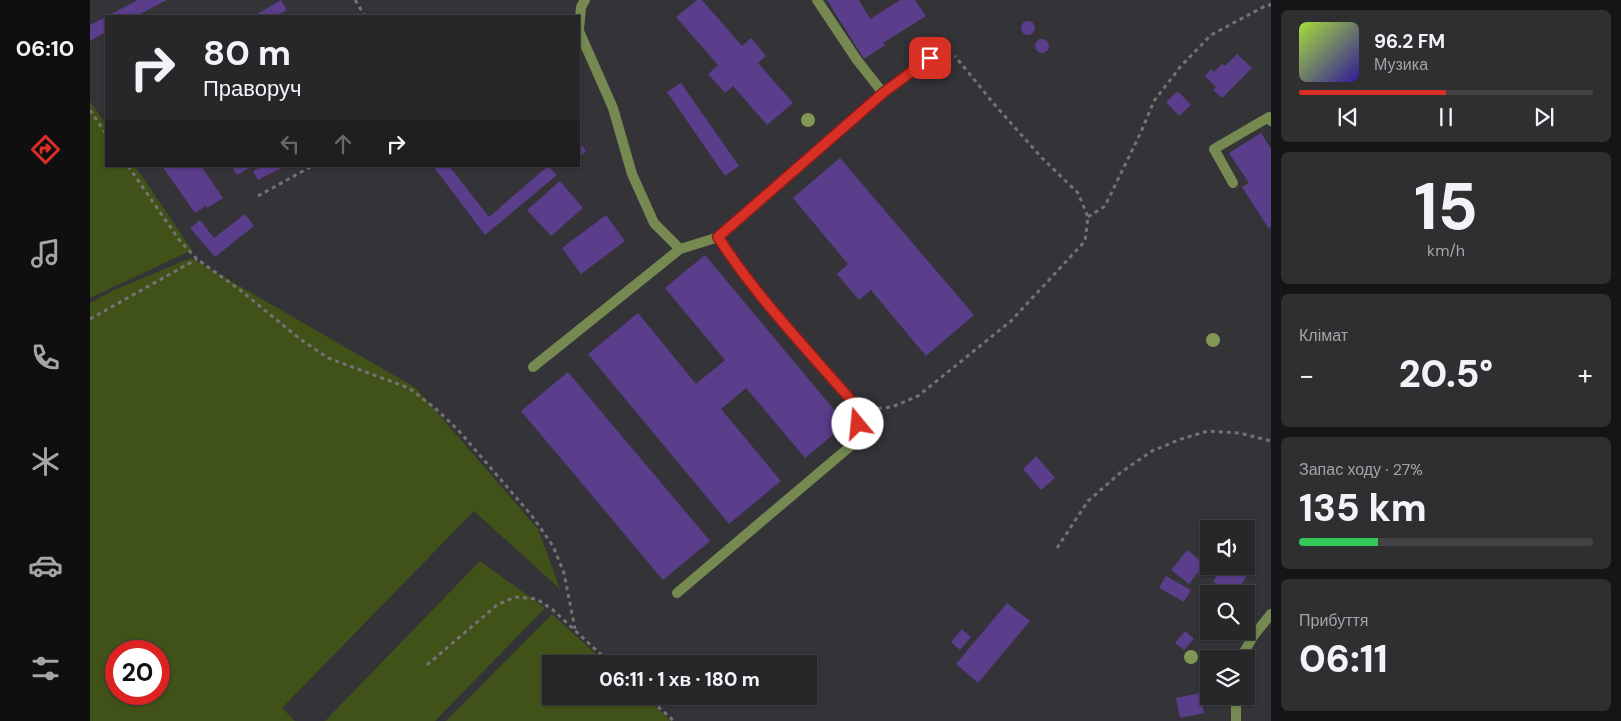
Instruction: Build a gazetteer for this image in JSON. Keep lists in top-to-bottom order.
{
  "page": {
    "tabs": "06:10",
    "turn": ["80 m", "Праворуч"],
    "song": ["96.2 FM", "Музика"],
    "tile": [
      ["15", "km/h"],
      "Клімат",
      ["Запас ходу · 27%", "135 km"],
      ["Прибуття", "06:11"]
    ],
    "heat": ["−", "20.5°", "+"],
    "limit": "20",
    "trip": "06:11 · 1 хв · 180 m"
  }
}
